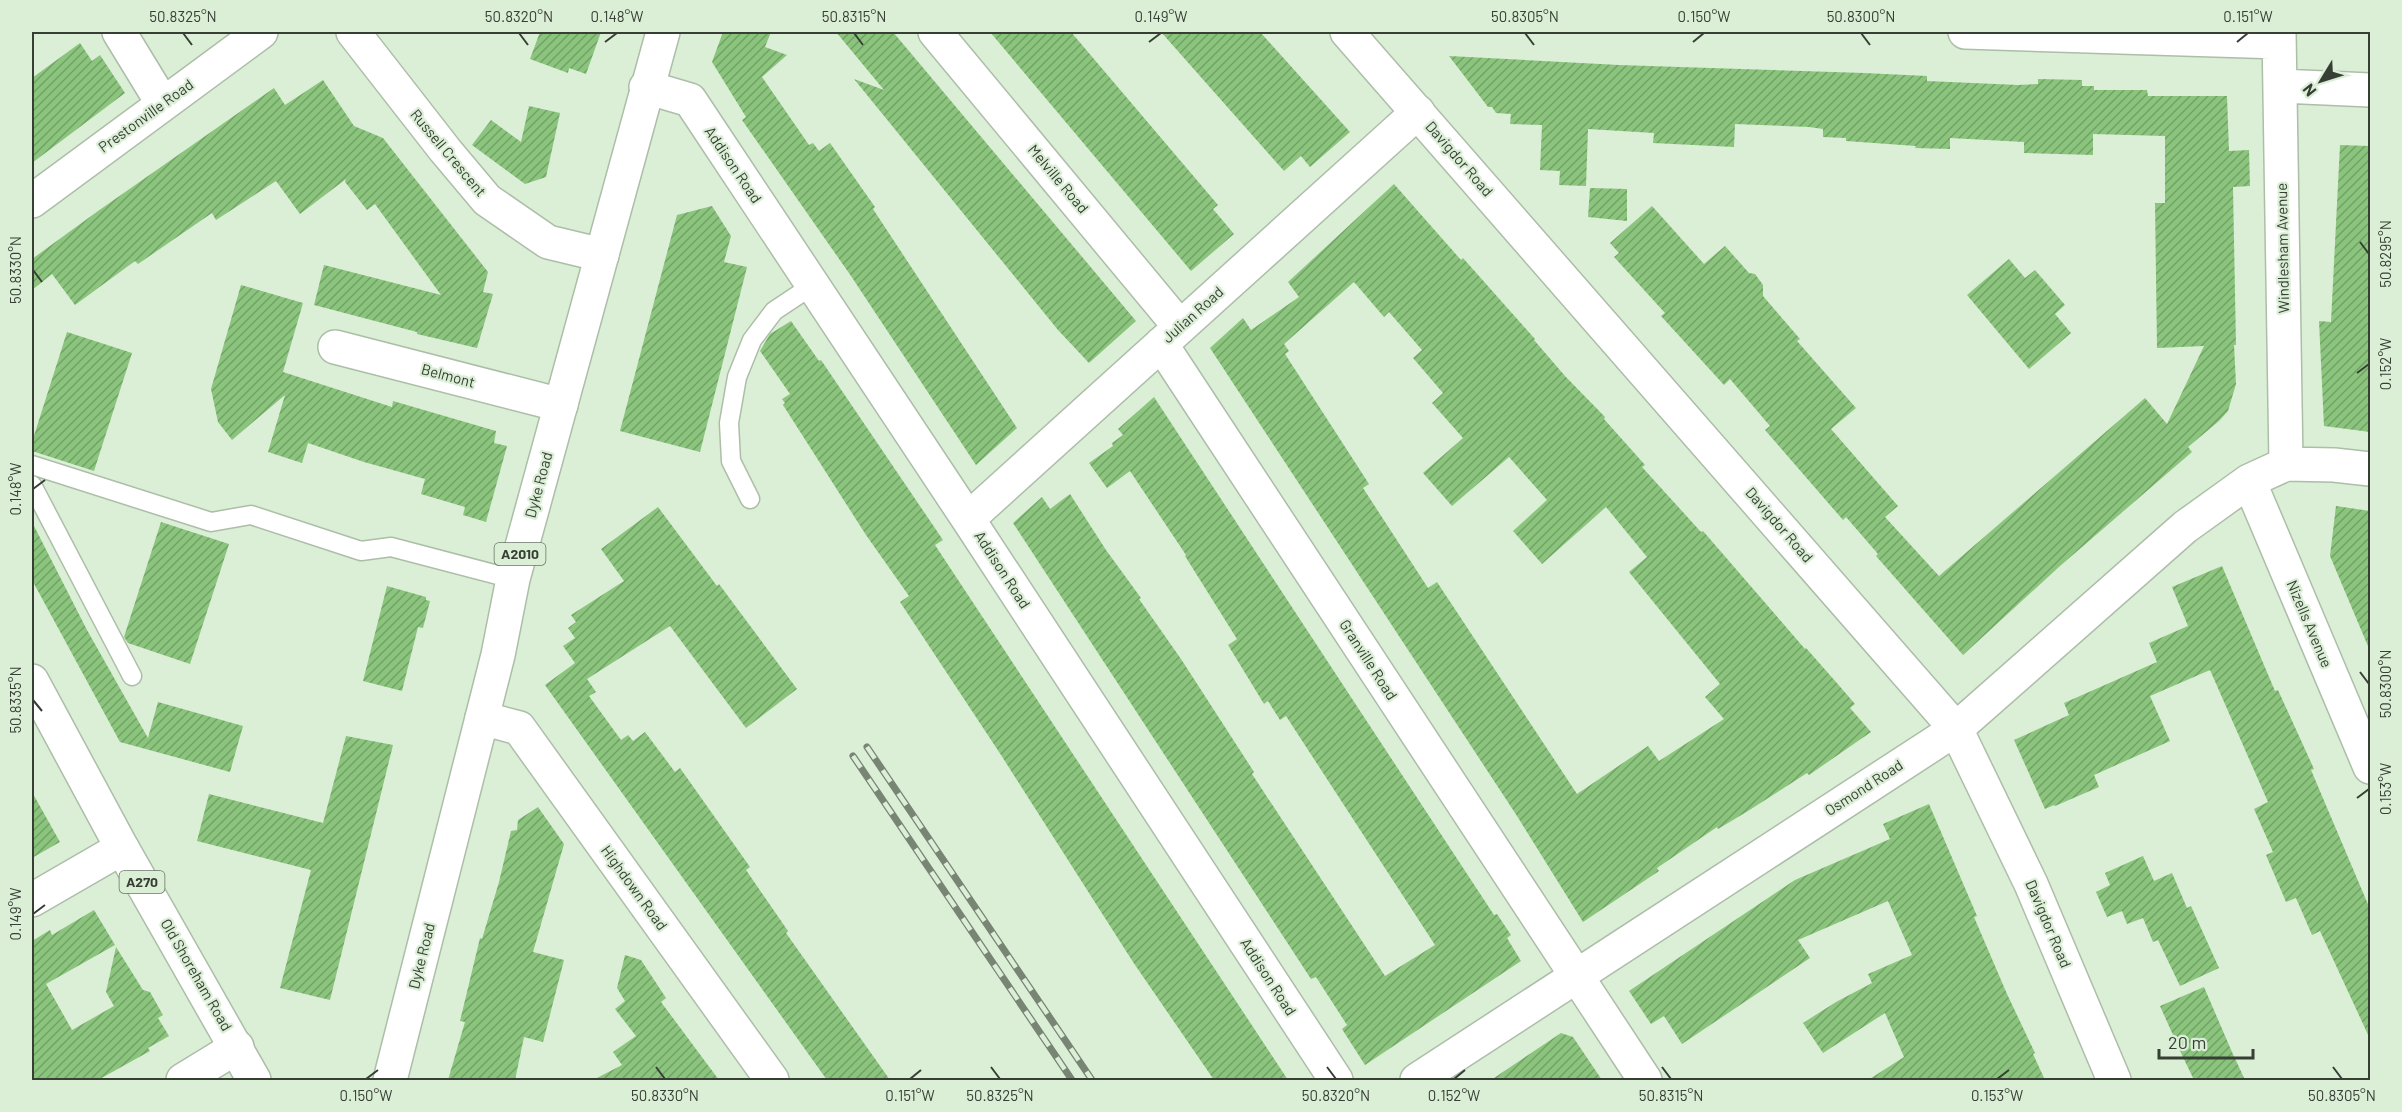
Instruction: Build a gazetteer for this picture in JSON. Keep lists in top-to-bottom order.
{
  "streets": {
    "street": [
      "Prestonville Road",
      "Russell Crescent",
      "Davigdor Road",
      "Addison Road",
      "Melville Road",
      "Windlesham Avenue",
      "Julian Road",
      "Belmont",
      "Dyke Road",
      "A2010",
      "Nizells Avenue",
      "Granville Road",
      "Osmond Road",
      "A270",
      "Highdown Road",
      "Old Shoreham Road"
    ]
  },
  "crossings": [
    ["Russell Crescent", "Dyke Road"],
    ["Davigdor Road", "Julian Road"],
    ["Davigdor Road", "Osmond Road"],
    ["Addison Road", "Julian Road"],
    ["Addison Road", "Dyke Road"],
    ["Melville Road", "Julian Road"],
    ["Melville Road", "Granville Road"],
    ["Windlesham Avenue", "Osmond Road"],
    ["Julian Road", "Granville Road"],
    ["Belmont", "Dyke Road"],
    ["Dyke Road", "Highdown Road"],
    ["Nizells Avenue", "Osmond Road"],
    ["Granville Road", "Osmond Road"]
  ],
  "scale_bar": "20 m",
  "north": "bottom left",
  "coordinates": [
    "50.8325°N",
    "50.8320°N",
    "0.148°W",
    "50.8315°N",
    "0.149°W",
    "50.8305°N",
    "0.150°W",
    "50.8300°N",
    "0.151°W",
    "50.8295°N",
    "50.8330°N",
    "0.152°W",
    "50.8335°N",
    "0.153°W"
  ]
}
